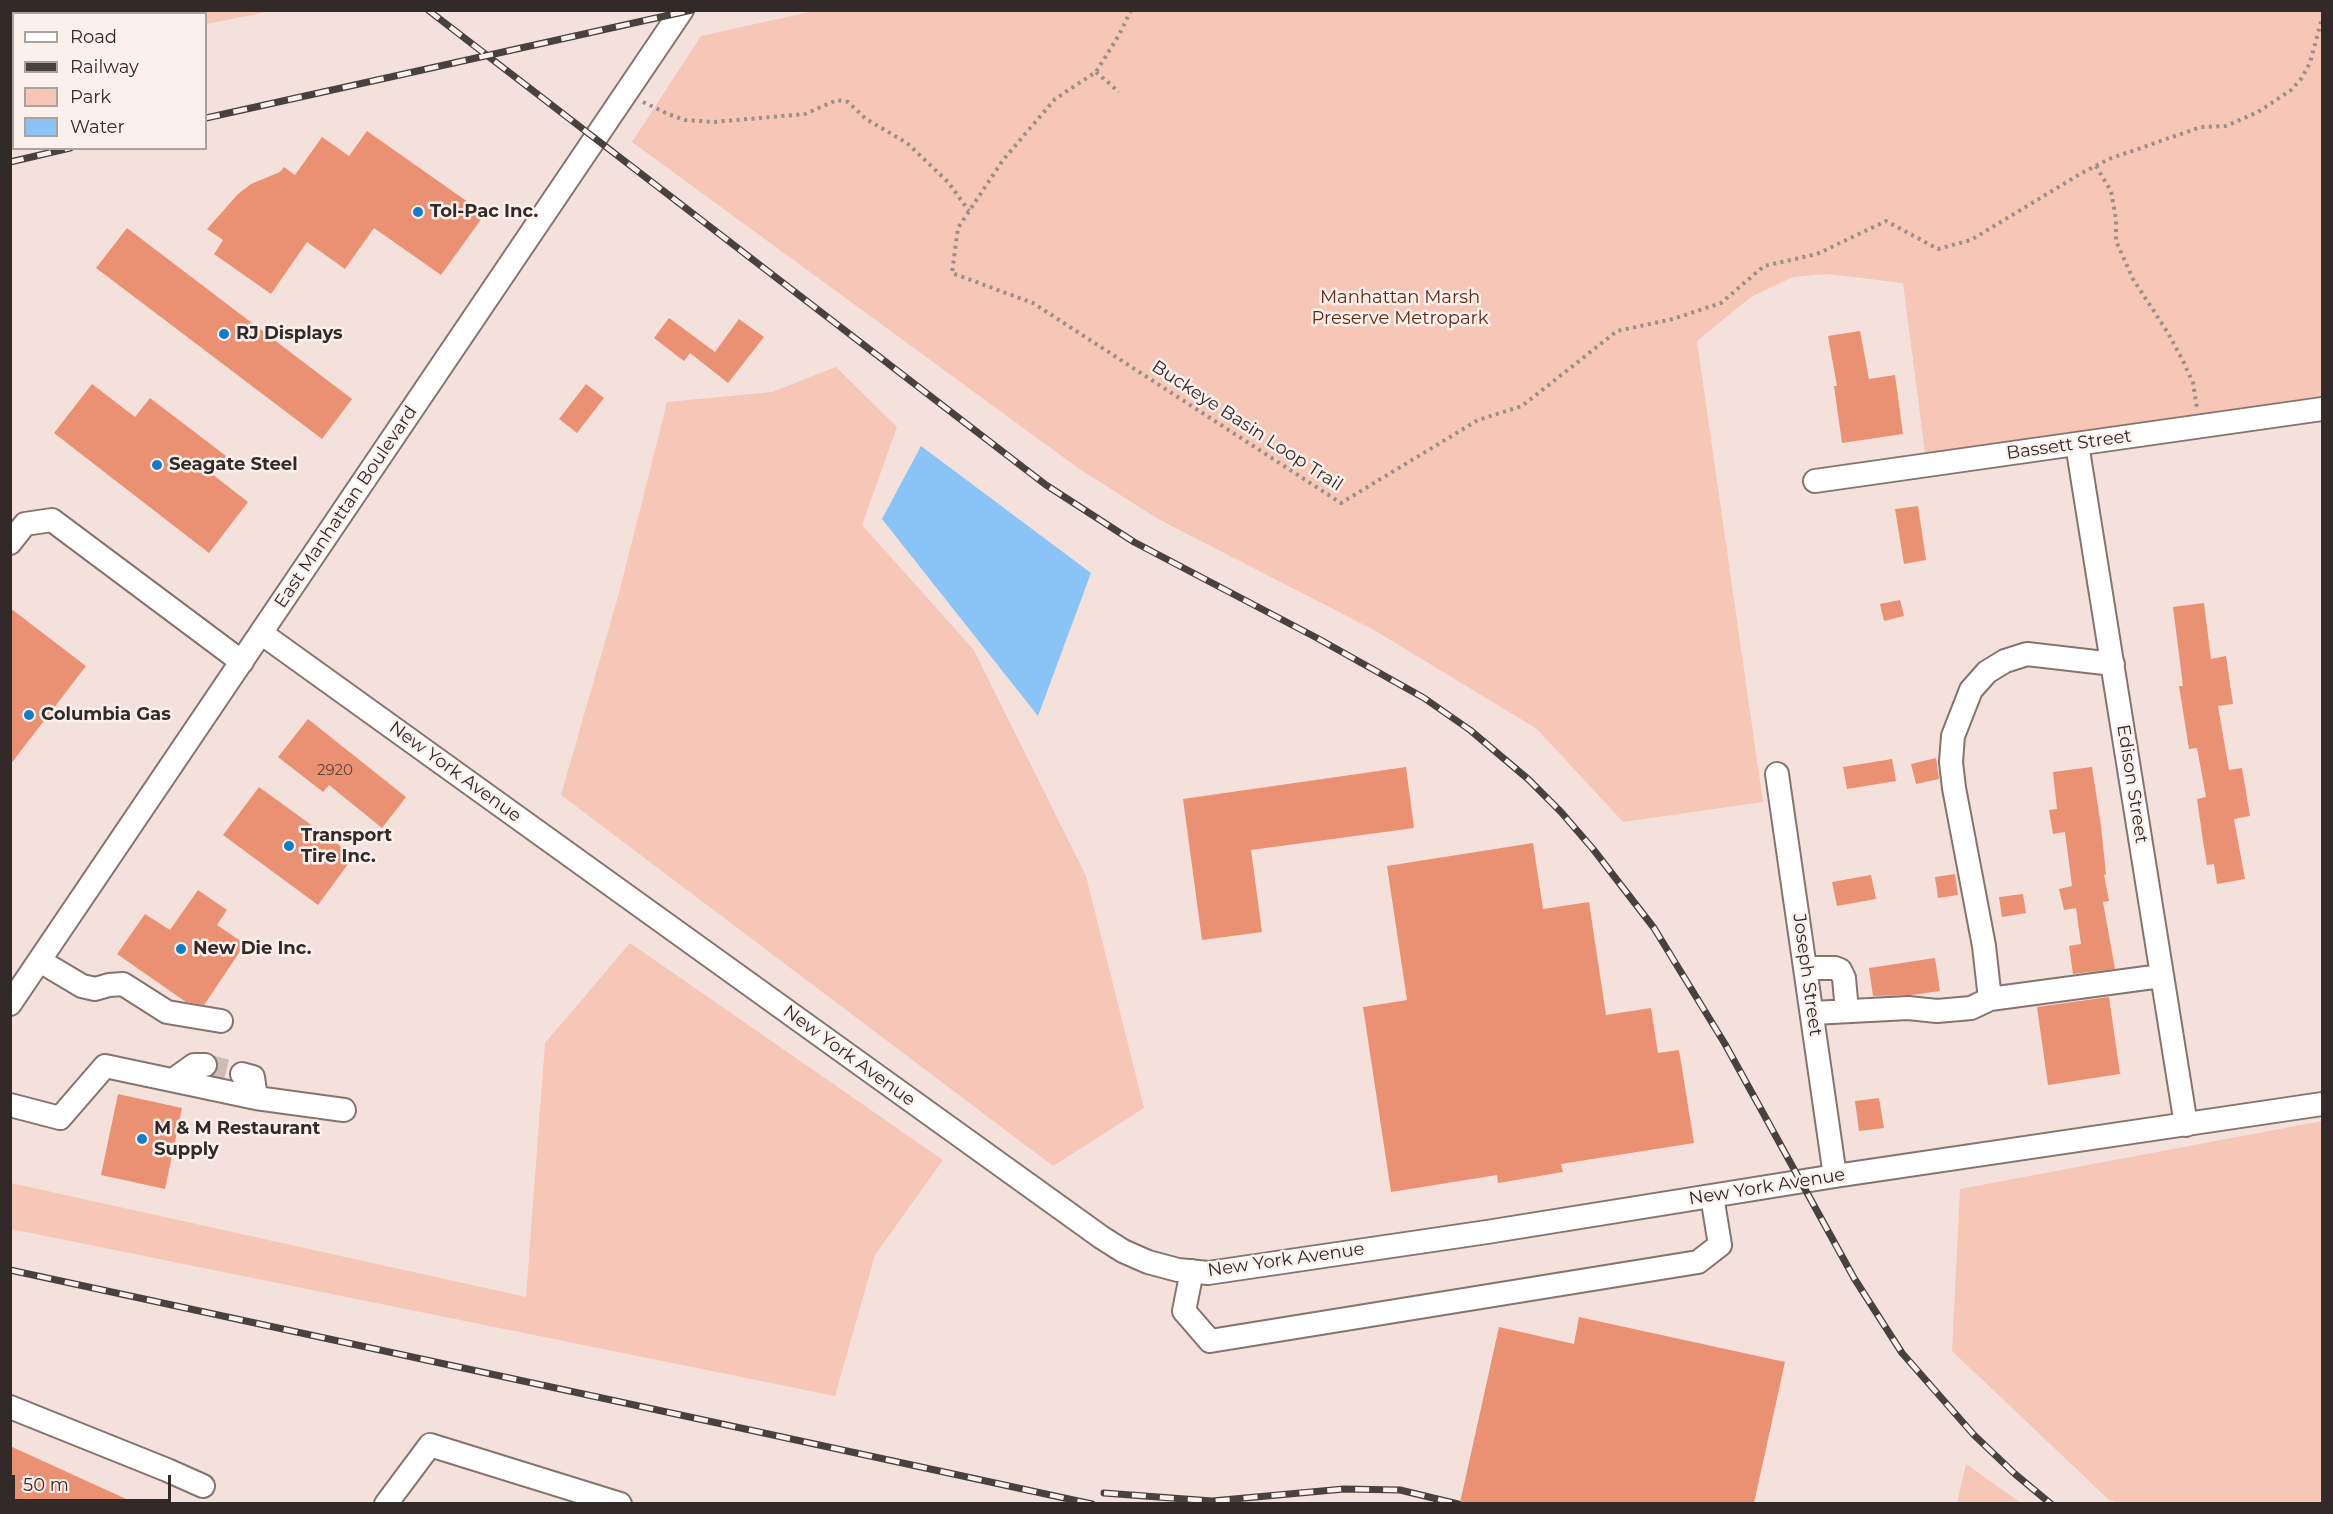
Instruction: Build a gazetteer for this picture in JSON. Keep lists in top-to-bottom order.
{
  "streets": {
    "street": [
      "Bassett Street",
      "East Manhattan Boulevard",
      "New York Avenue",
      "Edison Street",
      "Joseph Street"
    ],
    "path": ["Buckeye Basin Loop Trail"]
  },
  "crossings": [
    ["Bassett Street", "Edison Street"],
    ["East Manhattan Boulevard", "New York Avenue"],
    ["New York Avenue", "Edison Street"],
    ["New York Avenue", "Joseph Street"]
  ],
  "parks": ["Manhattan Marsh Preserve Metropark"],
  "places": [
    "Tol-Pac Inc.",
    "RJ Displays",
    "Seagate Steel",
    "Columbia Gas",
    "Transport Tire Inc.",
    "New Die Inc.",
    "M & M Restaurant Supply"
  ],
  "house_numbers": ["2920"],
  "legend": [
    "Road",
    "Railway",
    "Park",
    "Water"
  ],
  "scale_bar": "50 m"
}
